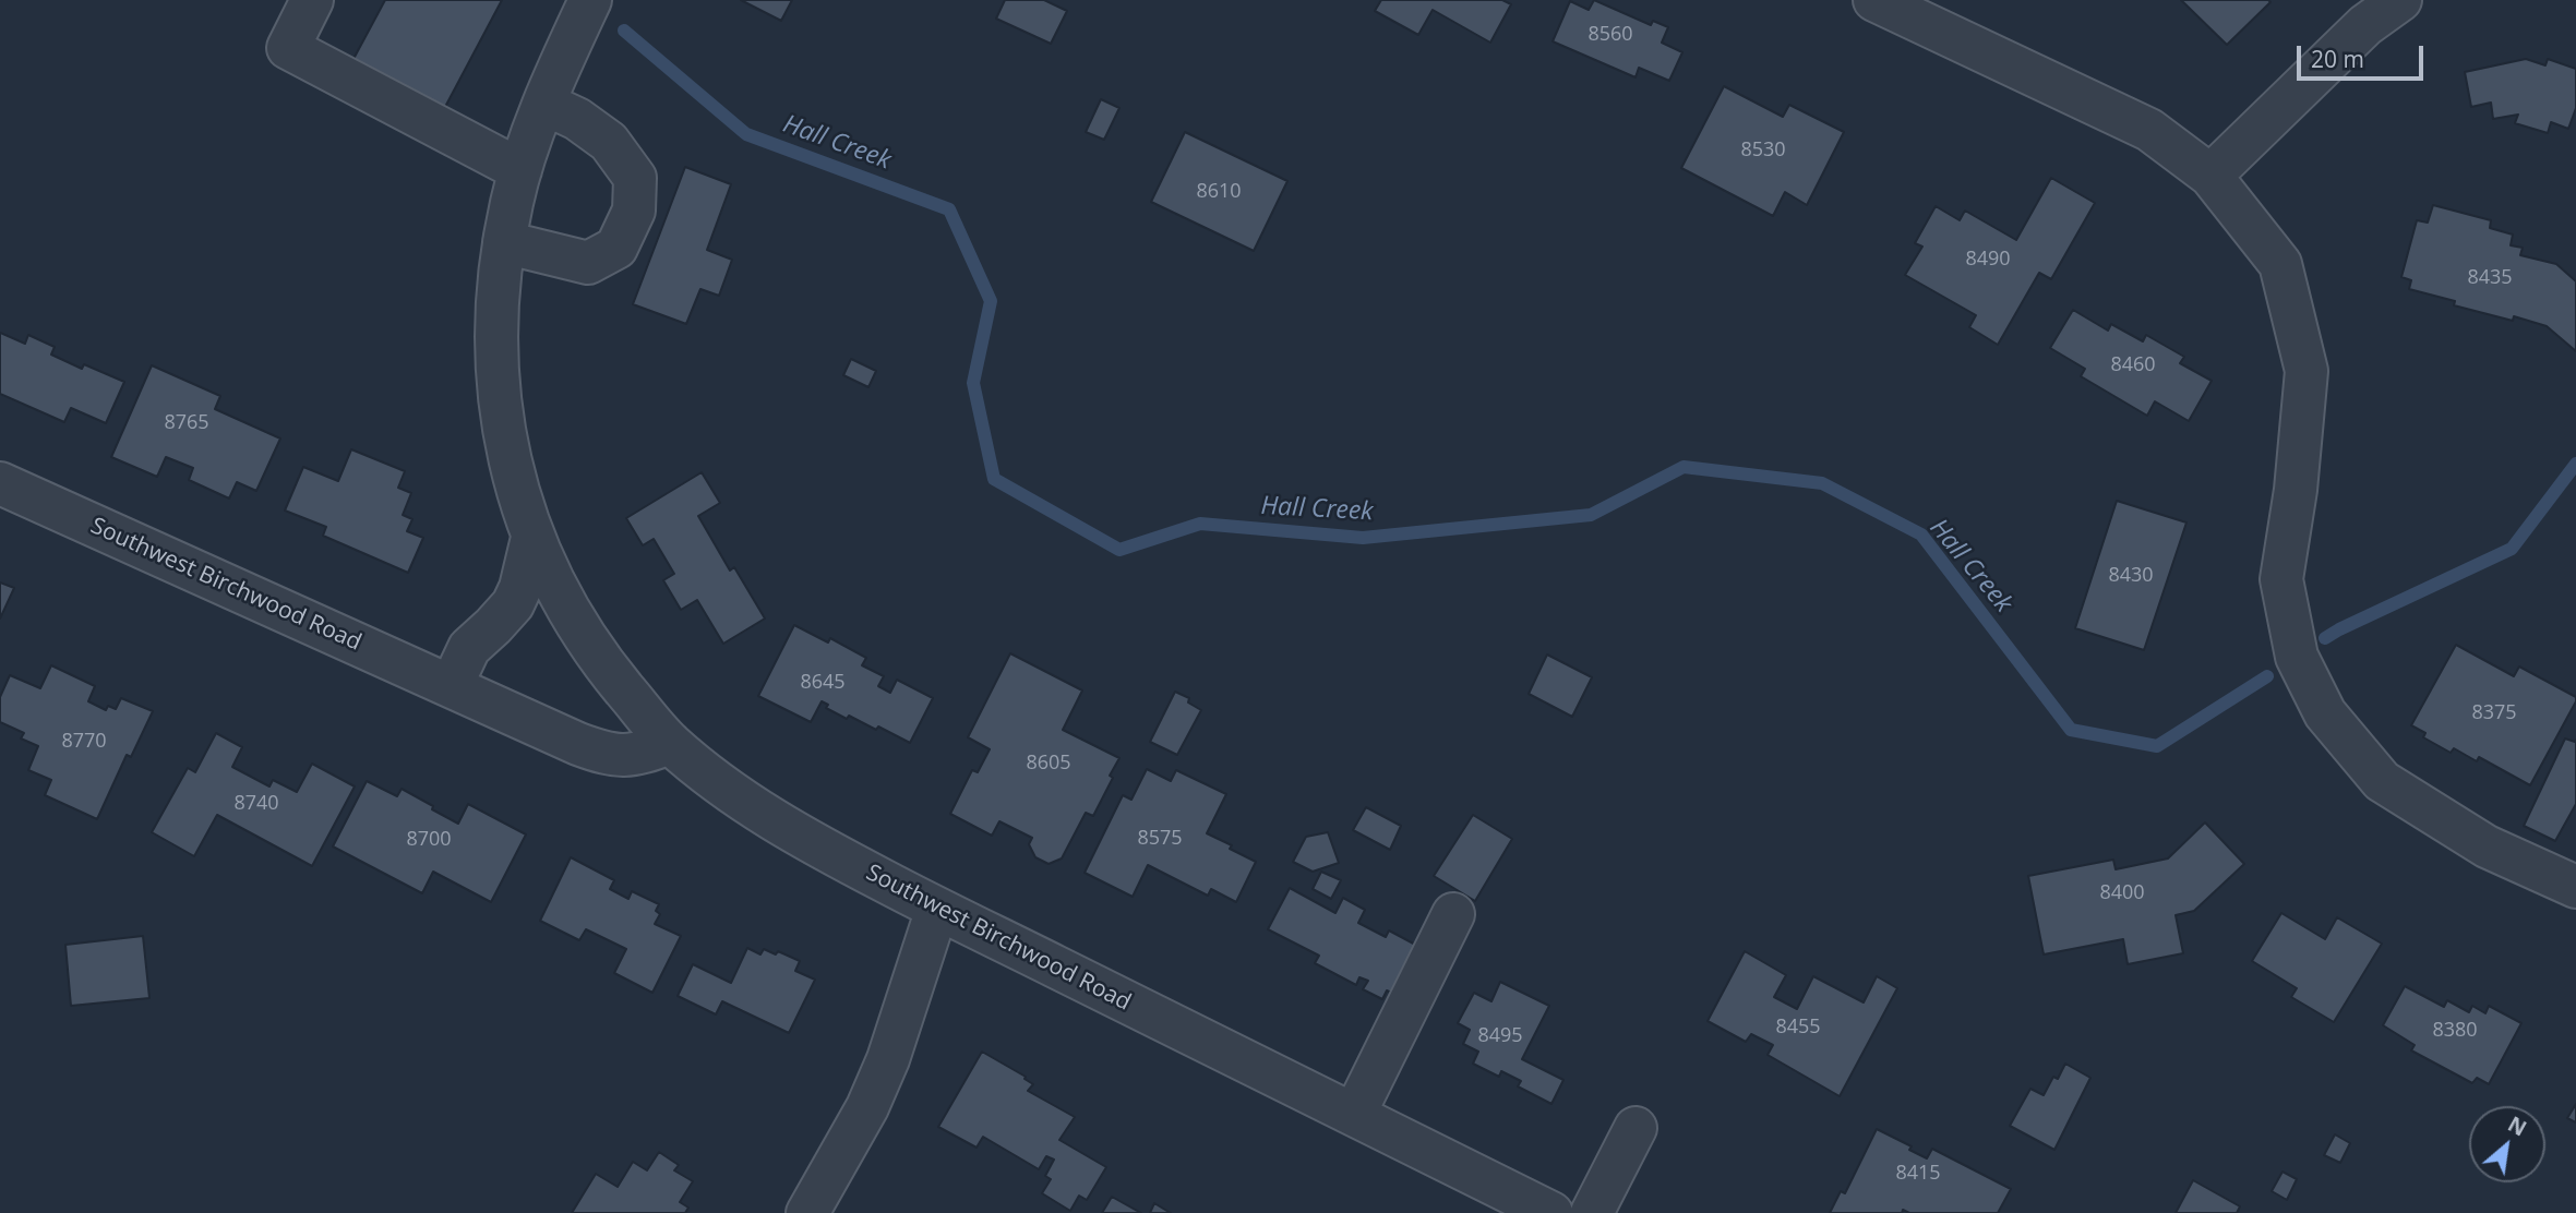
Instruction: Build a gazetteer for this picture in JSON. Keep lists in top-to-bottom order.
{
  "streets": {
    "street": ["Southwest Birchwood Road"]
  },
  "water": ["Hall Creek"],
  "house_numbers": [
    "8560",
    "8530",
    "8610",
    "8490",
    "8435",
    "8460",
    "8765",
    "8430",
    "8645",
    "8375",
    "8770",
    "8605",
    "8740",
    "8575",
    "8700",
    "8400",
    "8455",
    "8380",
    "8495",
    "8415"
  ],
  "scale_bar": "20 m",
  "north": "top right"
}
